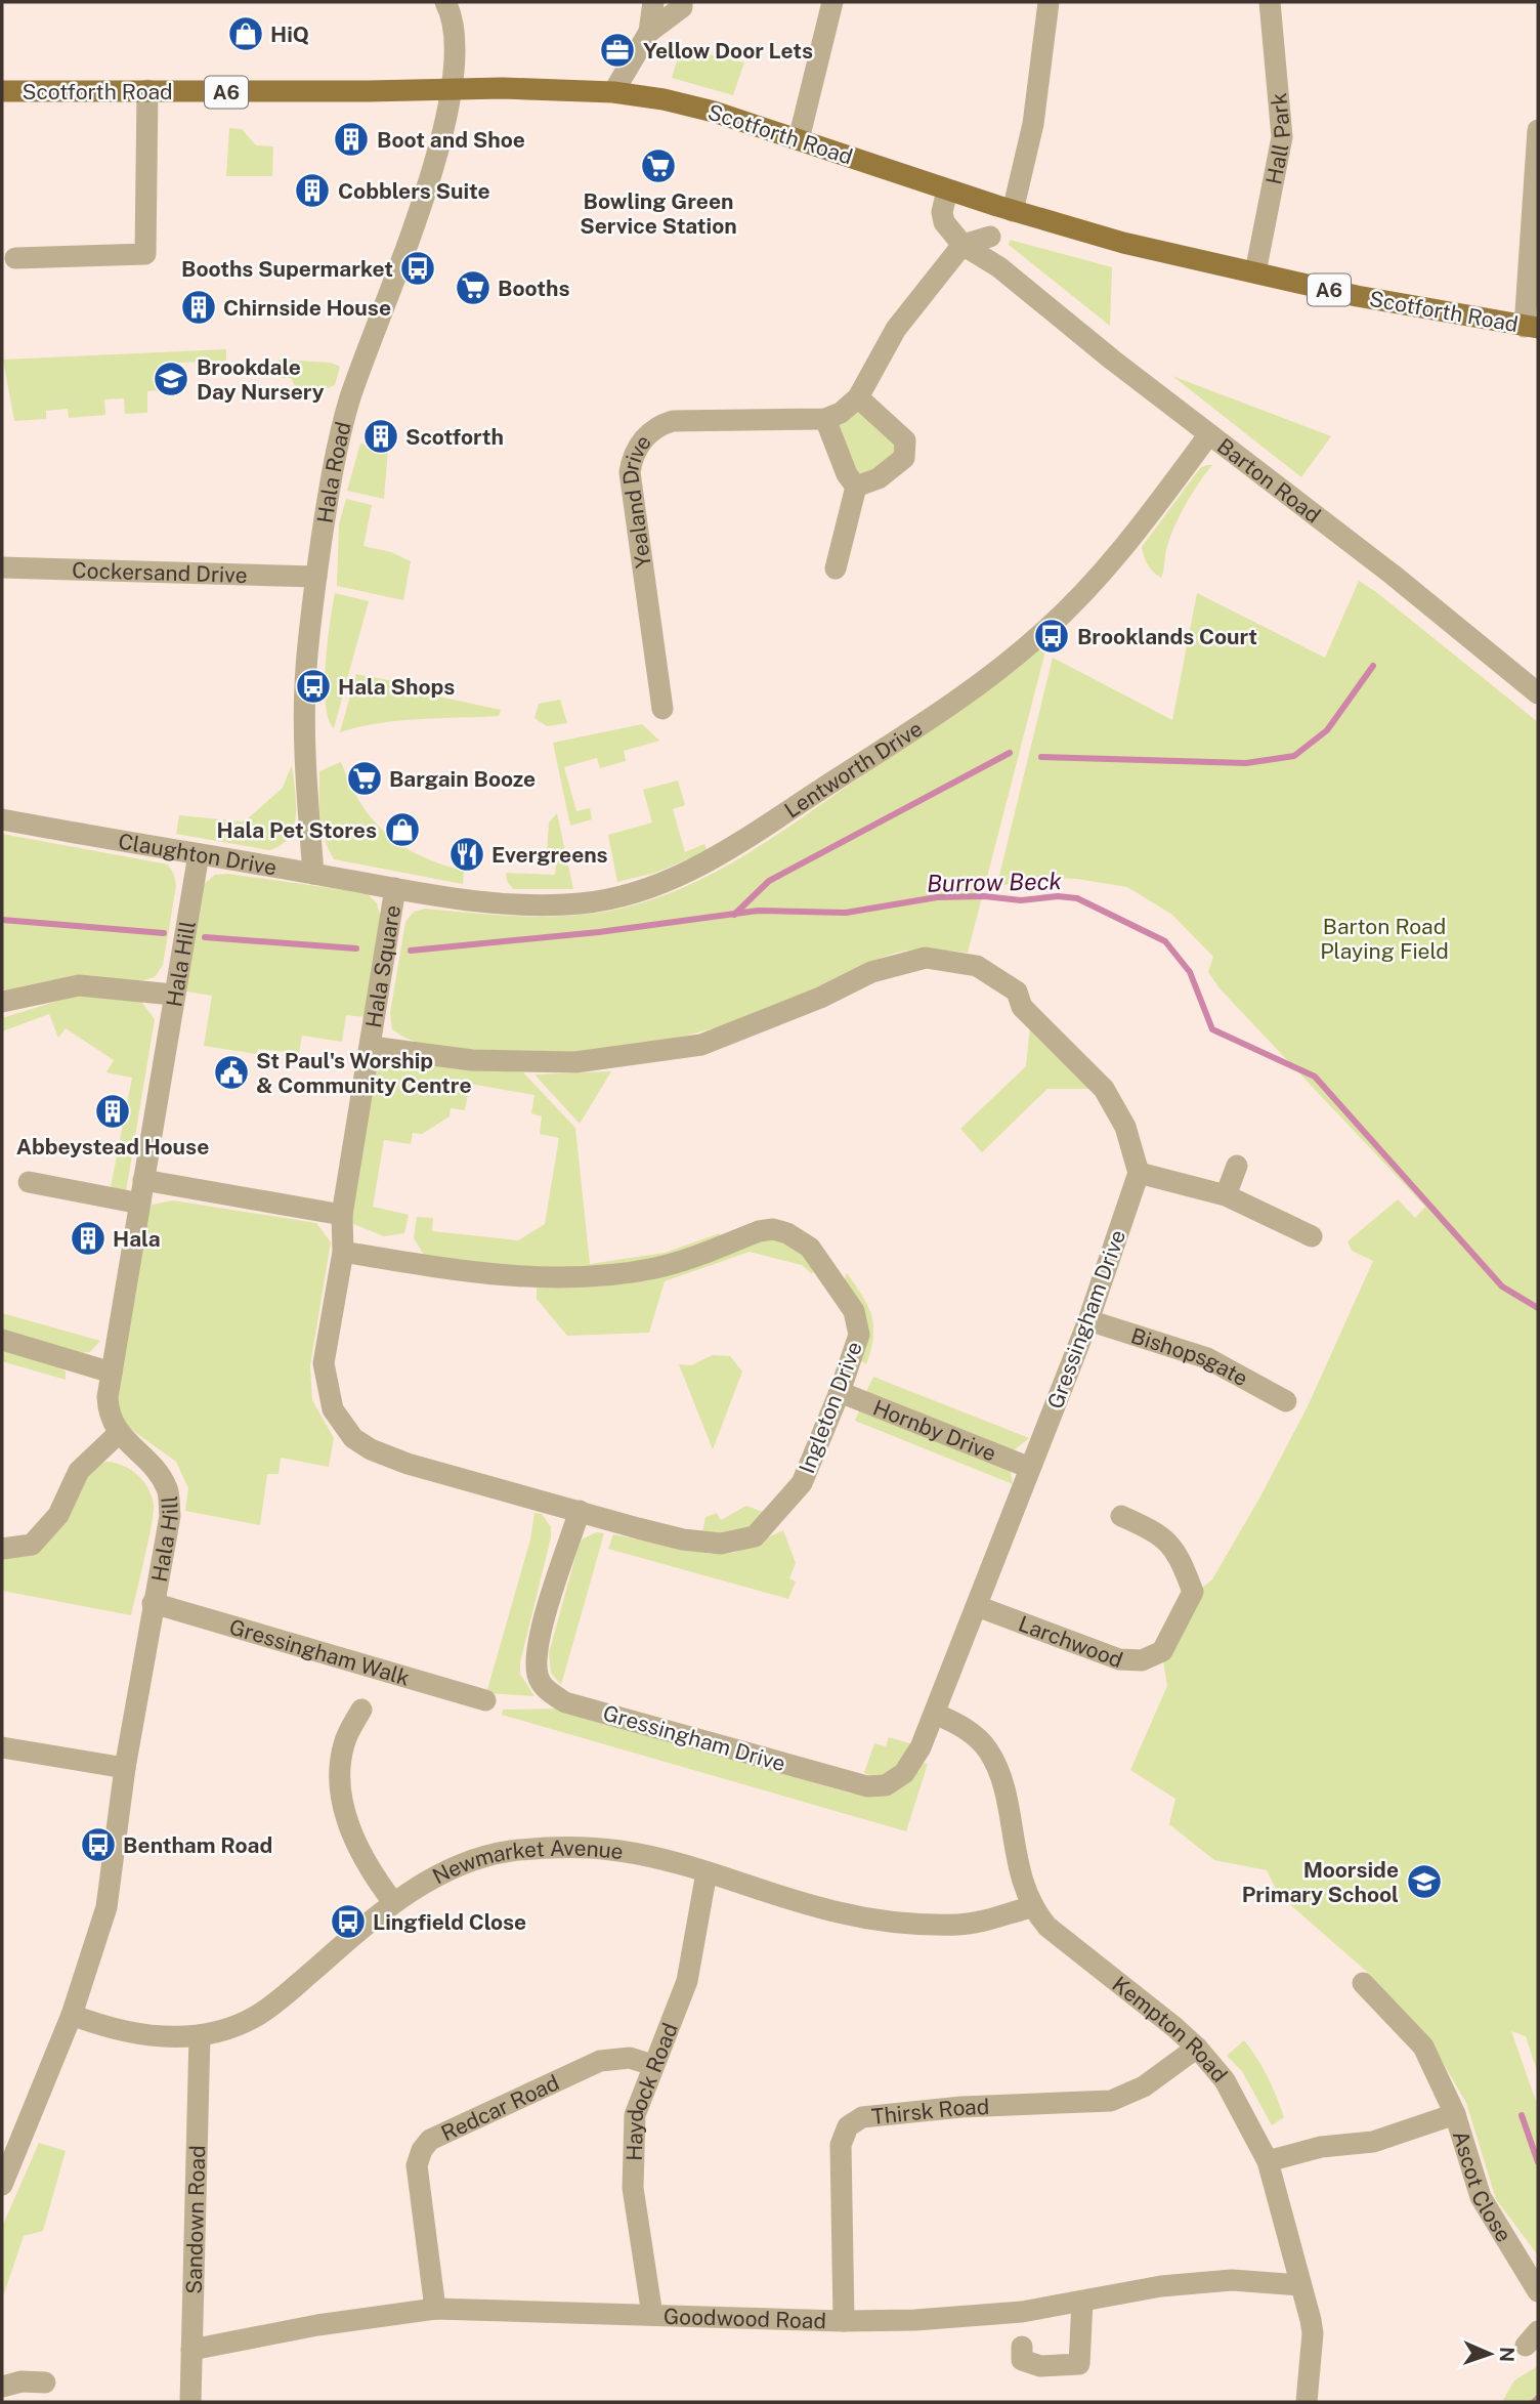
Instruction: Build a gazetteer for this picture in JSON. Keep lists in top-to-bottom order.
{
  "streets": {
    "main road": ["Scotforth Road", "A6"],
    "street": [
      "Hall Park",
      "Hala Road",
      "Barton Road",
      "Yealand Drive",
      "Cockersand Drive",
      "Lentworth Drive",
      "Claughton Drive",
      "Hala Hill",
      "Hala Square",
      "Gressingham Drive",
      "Bishopsgate",
      "Ingleton Drive",
      "Hornby Drive",
      "Larchwood",
      "Gressingham Walk",
      "Newmarket Avenue",
      "Kempton Road",
      "Haydock Road",
      "Redcar Road",
      "Thirsk Road",
      "Ascot Close",
      "Sandown Road",
      "Goodwood Road"
    ]
  },
  "crossings": [
    ["Scotforth Road", "Hall Park"],
    ["Scotforth Road", "Hala Road"],
    ["Scotforth Road", "Barton Road"],
    ["Hala Road", "Cockersand Drive"],
    ["Hala Road", "Claughton Drive"],
    ["Barton Road", "Yealand Drive"],
    ["Barton Road", "Lentworth Drive"],
    ["Lentworth Drive", "Claughton Drive"],
    ["Lentworth Drive", "Hala Square"],
    ["Claughton Drive", "Hala Hill"],
    ["Claughton Drive", "Hala Square"],
    ["Hala Hill", "Gressingham Walk"],
    ["Hala Hill", "Newmarket Avenue"],
    ["Hala Square", "Ingleton Drive"],
    ["Gressingham Drive", "Bishopsgate"],
    ["Gressingham Drive", "Ingleton Drive"],
    ["Gressingham Drive", "Hornby Drive"],
    ["Gressingham Drive", "Larchwood"],
    ["Gressingham Drive", "Kempton Road"],
    ["Ingleton Drive", "Hornby Drive"],
    ["Newmarket Avenue", "Kempton Road"],
    ["Newmarket Avenue", "Haydock Road"],
    ["Newmarket Avenue", "Sandown Road"],
    ["Kempton Road", "Thirsk Road"],
    ["Kempton Road", "Ascot Close"],
    ["Kempton Road", "Goodwood Road"],
    ["Haydock Road", "Redcar Road"],
    ["Haydock Road", "Goodwood Road"],
    ["Redcar Road", "Goodwood Road"],
    ["Thirsk Road", "Goodwood Road"],
    ["Sandown Road", "Goodwood Road"]
  ],
  "water": ["Burrow Beck"],
  "parks": ["Barton Road Playing Field"],
  "places": {
    "shop": ["HiQ", "Hala Pet Stores"],
    "office": ["Yellow Door Lets"],
    "building": [
      "Boot and Shoe",
      "Cobblers Suite",
      "Chirnside House",
      "Scotforth",
      "Abbeystead House",
      "Hala"
    ],
    "supermarket": ["Bowling Green Service Station", "Booths", "Bargain Booze"],
    "bus stop": [
      "Booths Supermarket",
      "Brooklands Court",
      "Hala Shops",
      "Bentham Road",
      "Lingfield Close"
    ],
    "school or university": ["Brookdale Day Nursery", "Moorside Primary School"],
    "restaurant": ["Evergreens"],
    "public building": ["St Paul's Worship & Community Centre"]
  },
  "north": "right"
}
